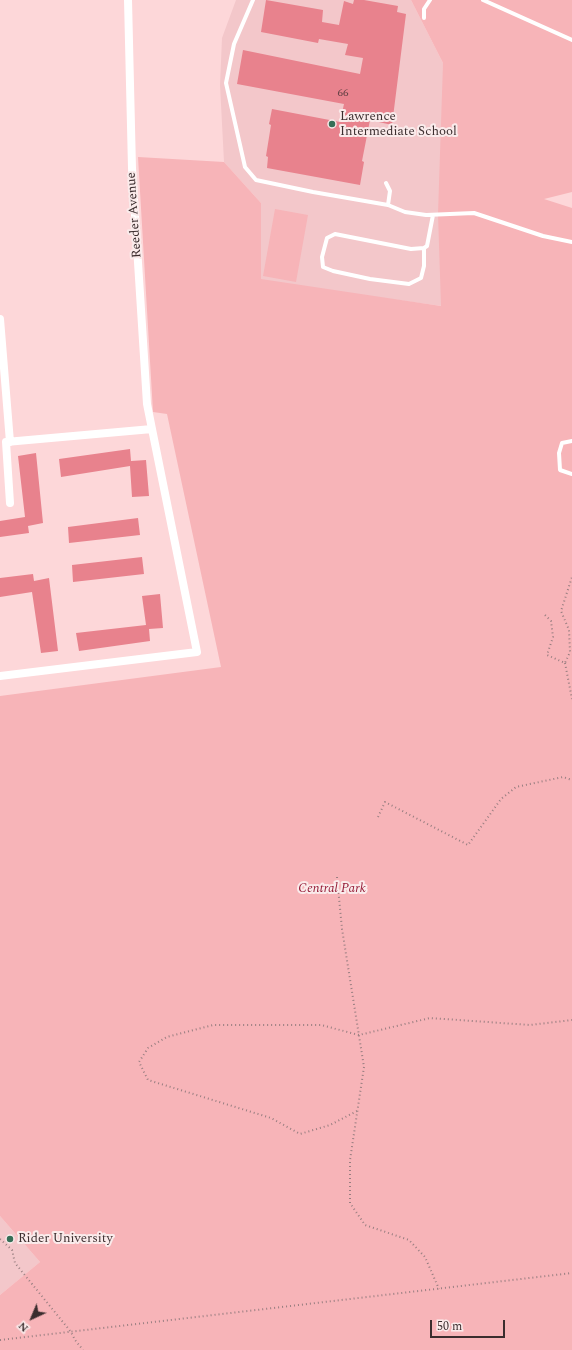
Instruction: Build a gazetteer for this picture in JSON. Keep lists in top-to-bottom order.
{
  "streets": {
    "street": ["Reeder Avenue"]
  },
  "parks": ["Central Park"],
  "places": ["Lawrence Intermediate School", "Rider University"],
  "house_numbers": ["66"],
  "scale_bar": "50 m",
  "north": "bottom left"
}
